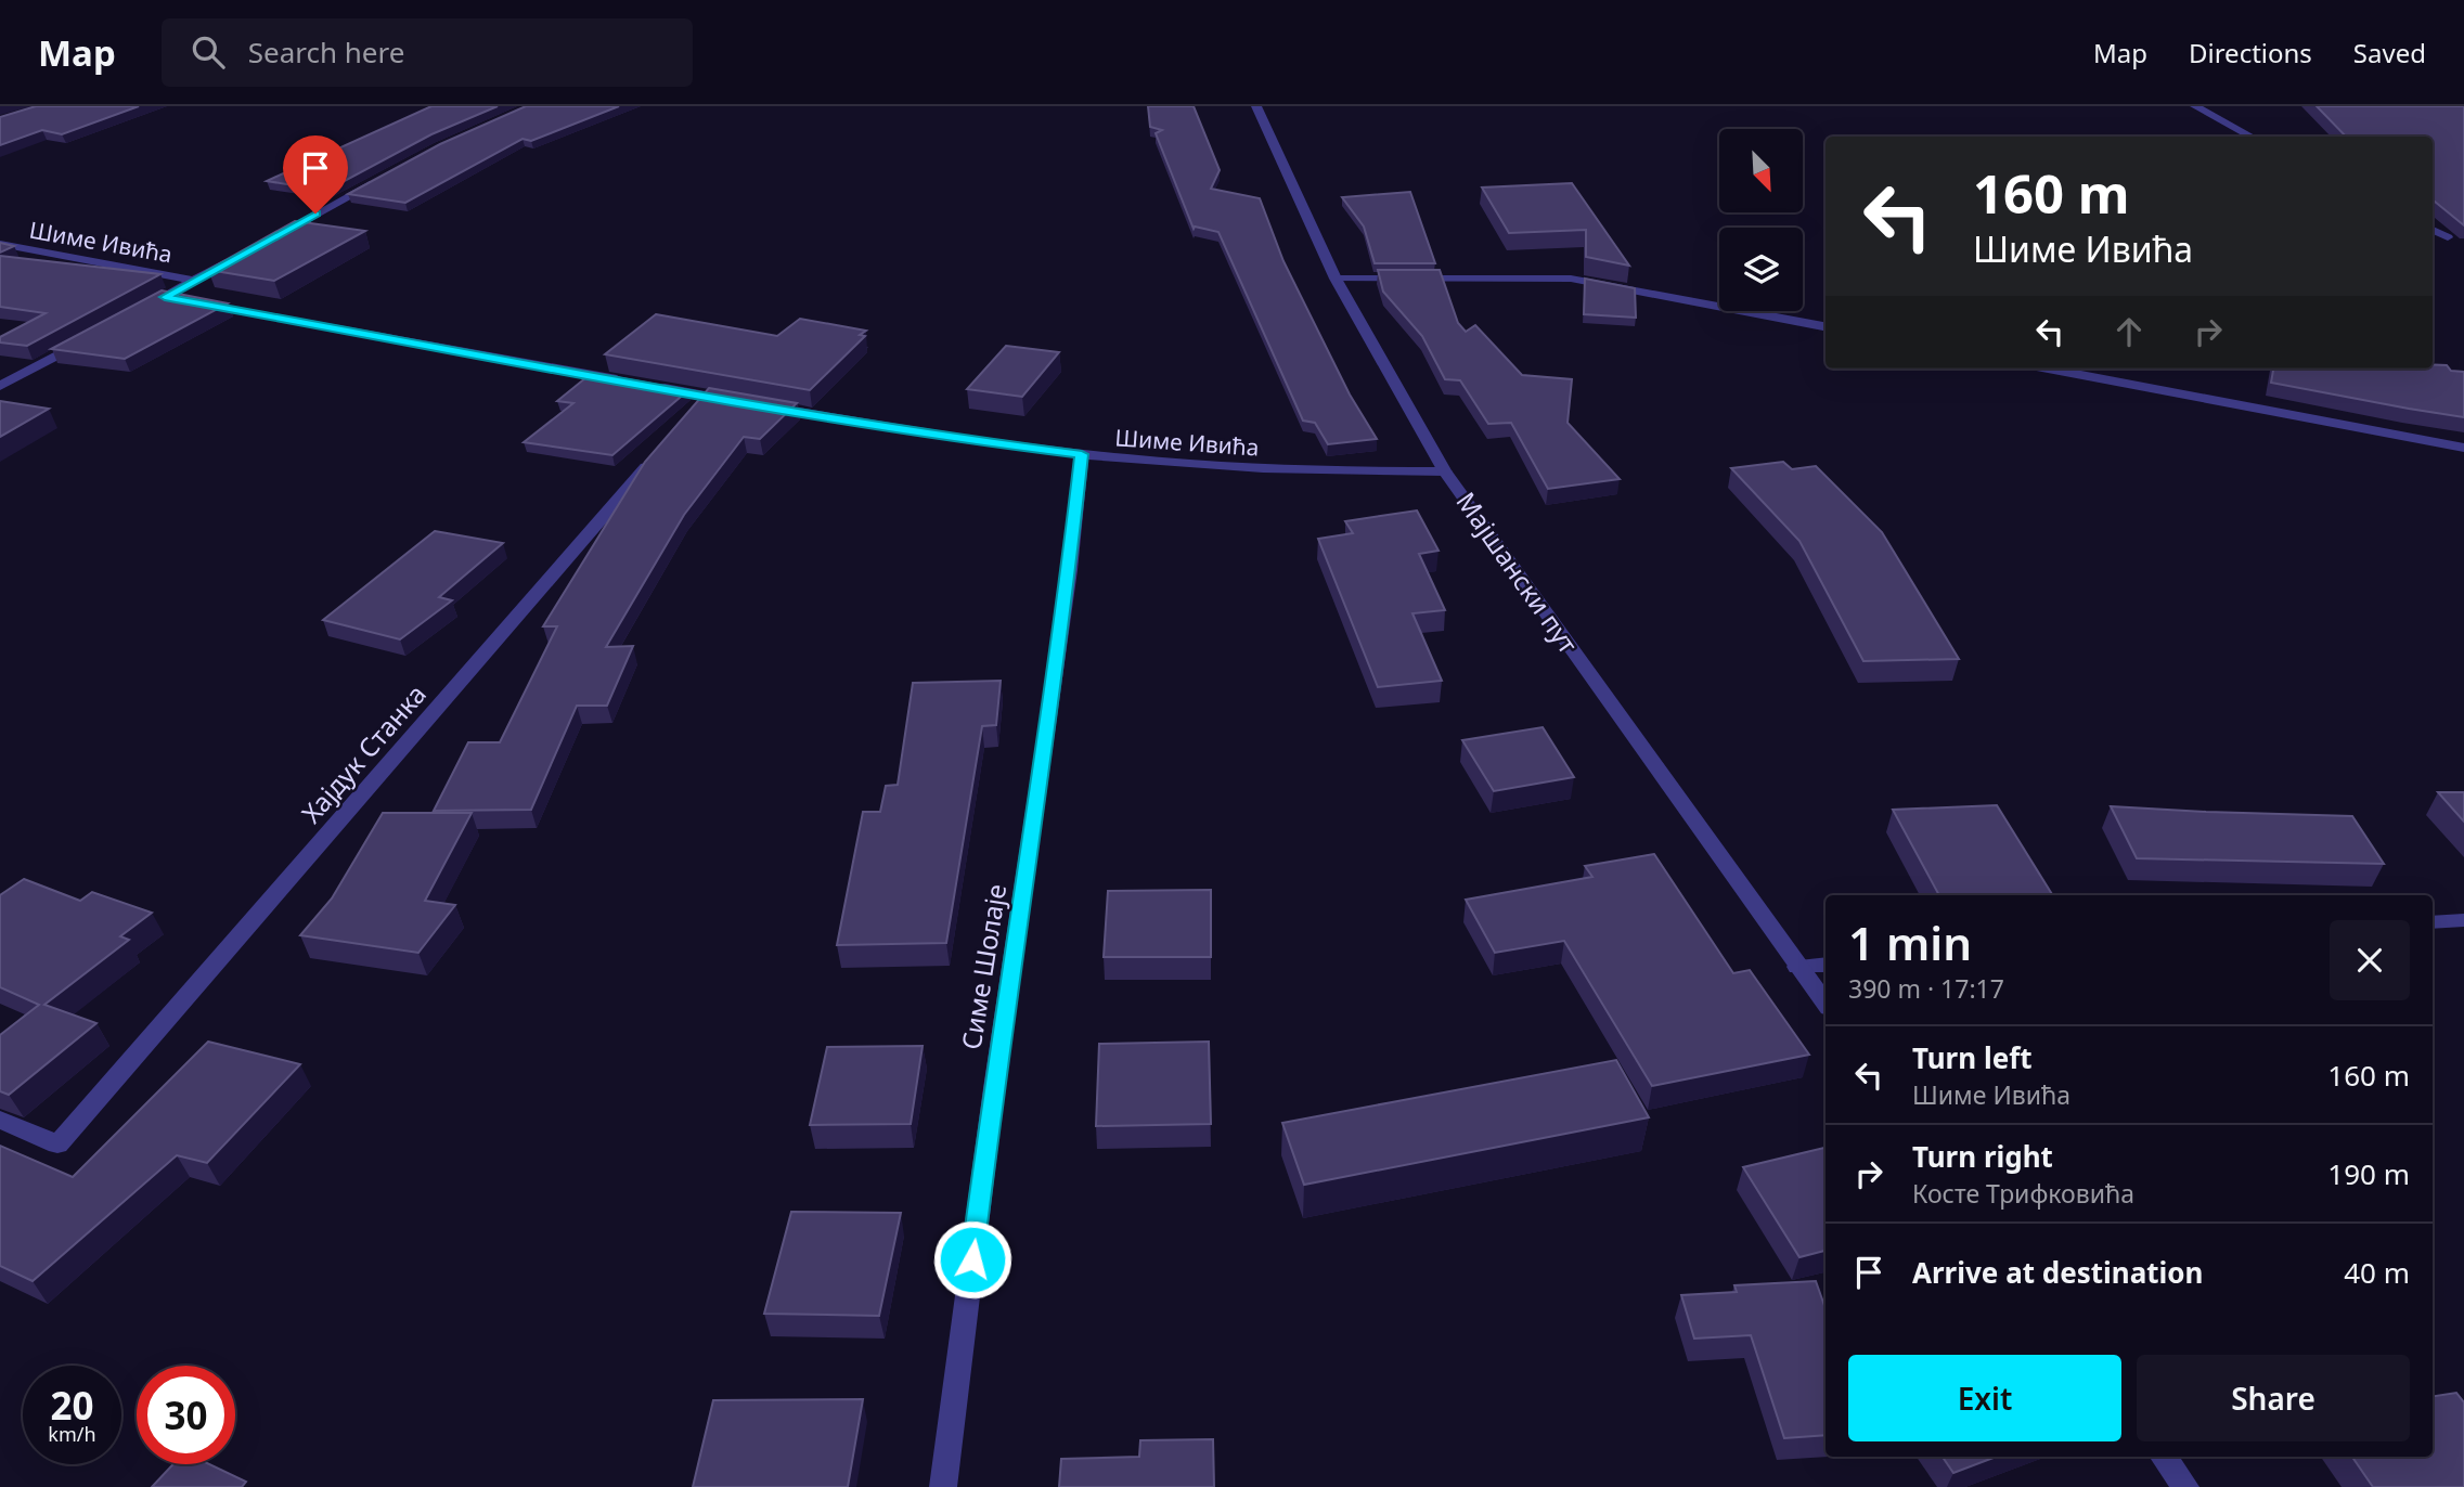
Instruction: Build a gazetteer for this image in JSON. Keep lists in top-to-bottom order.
{
  "streets": {
    "street": [
      "Шиме Ивића",
      "Мајшански пут",
      "Хајдук Станка",
      "Симе Шолаје"
    ]
  },
  "crossings": [
    ["Шиме Ивића", "Мајшански пут"],
    ["Шиме Ивића", "Симе Шолаје"]
  ],
  "north": "bottom right",
  "page": {
    "header": "Map",
    "search": "Search here",
    "nav": ["Map", "Directions", "Saved"],
    "turn": ["160 m", "Шиме Ивића"],
    "heading": ["1 min", "390 m · 17:17"],
    "list": [
      {
        "name": "Turn left",
        "note": "Шиме Ивића",
        "value": "160 m"
      },
      {
        "name": "Turn right",
        "note": "Косте Трифковића",
        "value": "190 m"
      },
      {
        "name": "Arrive at destination",
        "value": "40 m"
      }
    ],
    "buttons": ["Exit", "Share"],
    "speed": "20 km/h",
    "limit": "30"
  }
}
